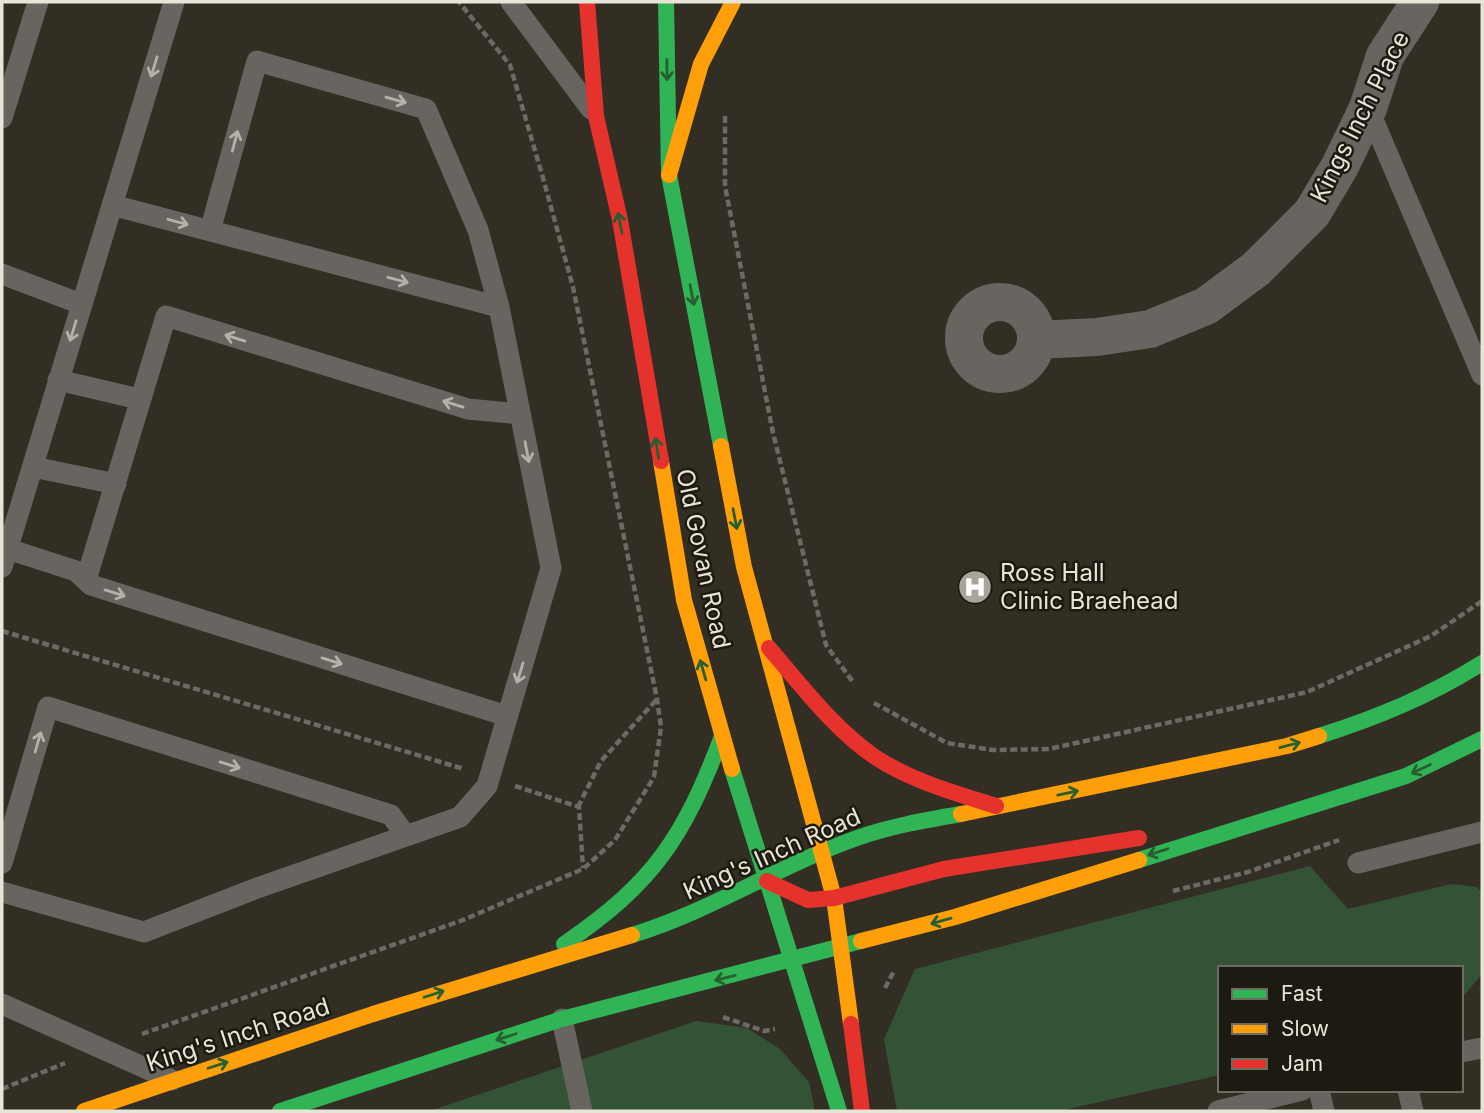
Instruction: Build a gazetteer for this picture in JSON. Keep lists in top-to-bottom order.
{
  "streets": {
    "main road": ["Old Govan Road", "King's Inch Road"],
    "street": ["Kings Inch Place"]
  },
  "crossings": [
    ["Old Govan Road", "King's Inch Road"]
  ],
  "places": {
    "hospital": ["Ross Hall Clinic Braehead"]
  },
  "legend": ["Fast", "Slow", "Jam"]
}
